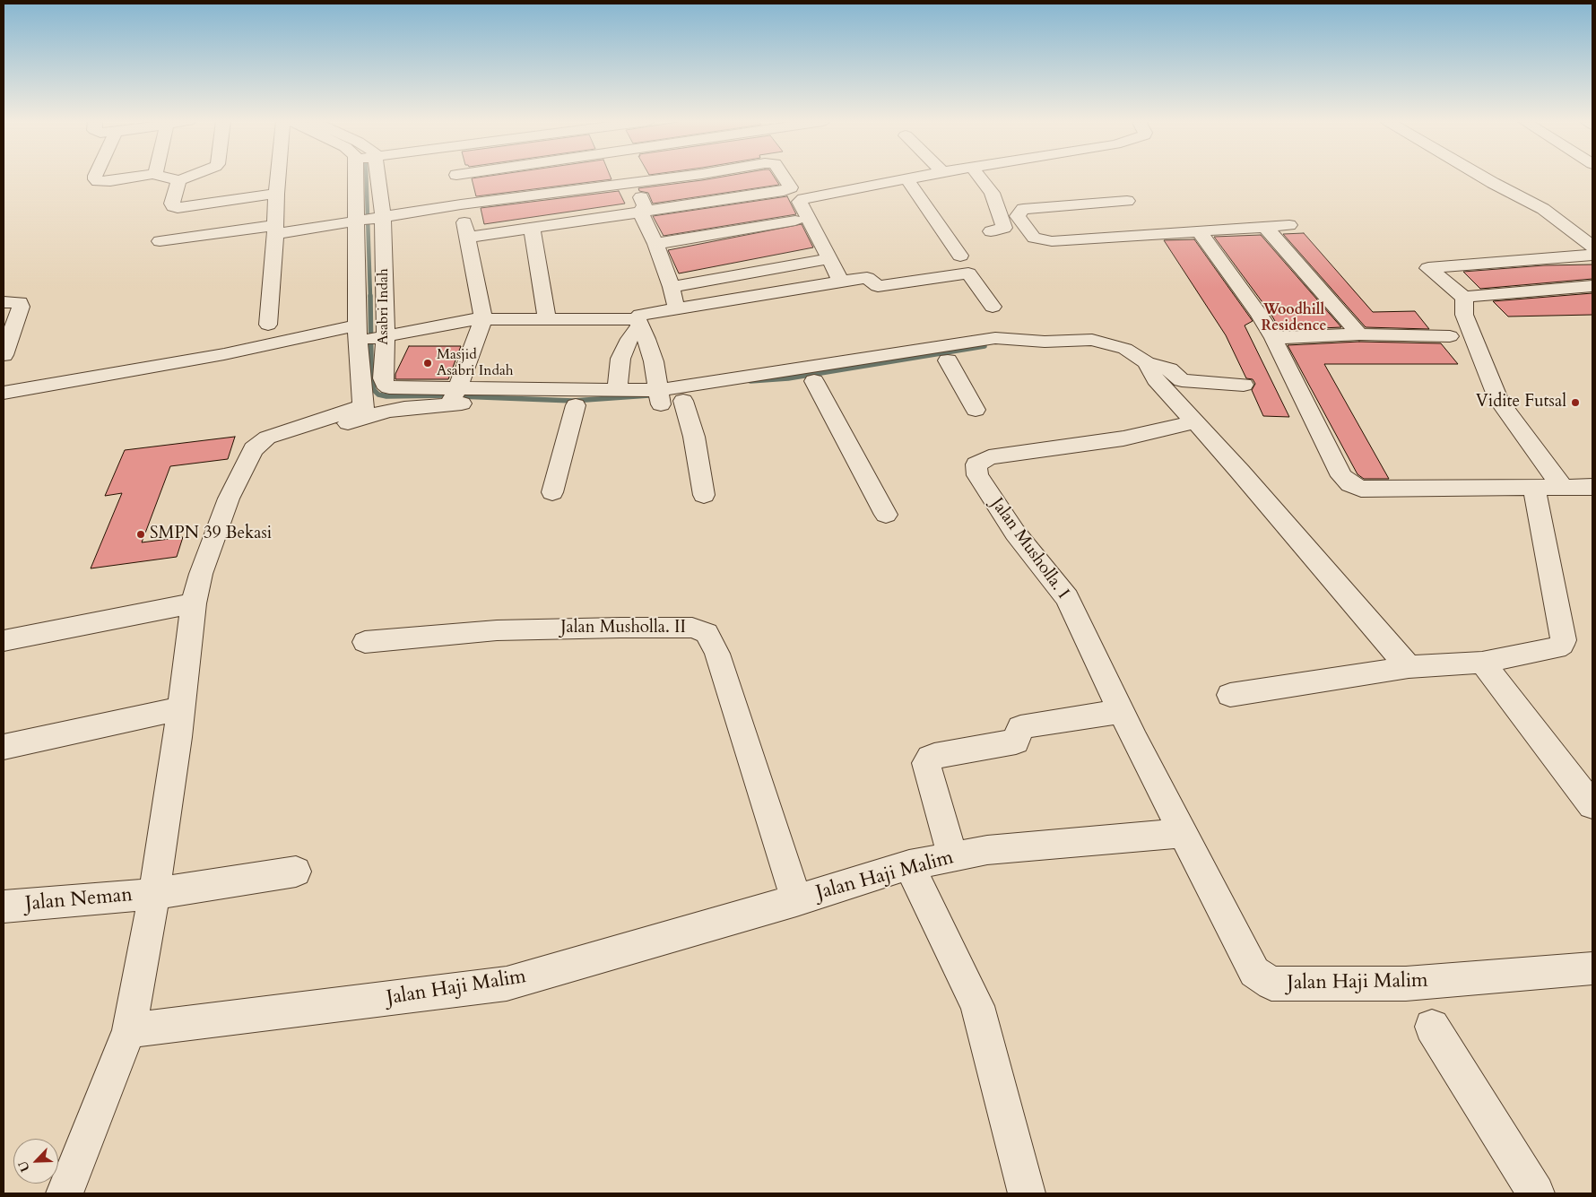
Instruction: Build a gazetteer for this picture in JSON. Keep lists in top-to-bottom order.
{
  "streets": {
    "street": [
      "Asabri Indah",
      "Jalan Musholla. I",
      "Jalan Musholla. II",
      "Jalan Haji Malim",
      "Jalan Neman"
    ]
  },
  "crossings": [
    ["Jalan Musholla. I", "Jalan Haji Malim"],
    ["Jalan Musholla. II", "Jalan Haji Malim"]
  ],
  "districts": ["Woodhill Residence"],
  "places": ["Masjid Asabri Indah", "Vidite Futsal", "SMPN 39 Bekasi"],
  "north": "bottom left"
}
